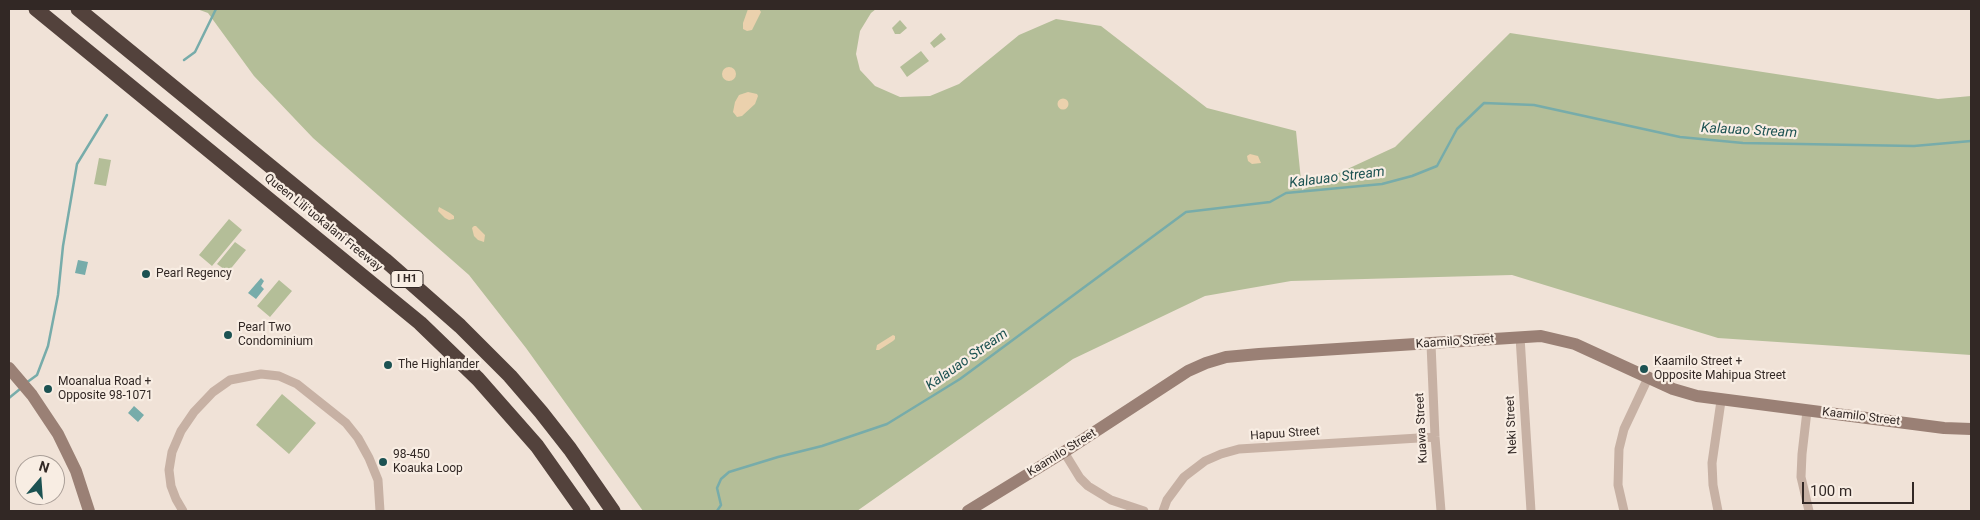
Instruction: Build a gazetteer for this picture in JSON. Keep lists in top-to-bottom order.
{
  "streets": {
    "highway": ["Queen Liliʻuokalani Freeway", "I H1"],
    "street": [
      "Kaamilo Street",
      "Neki Street",
      "Kuawa Street",
      "Hapuu Street"
    ]
  },
  "crossings": [
    ["Kaamilo Street", "Neki Street"],
    ["Kaamilo Street", "Kuawa Street"],
    ["Kuawa Street", "Hapuu Street"]
  ],
  "water": ["Kalauao Stream"],
  "places": [
    "Pearl Regency",
    "Pearl Two Condominium",
    "The Highlander",
    "Kaamilo Street + Opposite Mahipua Street",
    "Moanalua Road + Opposite 98-1071",
    "98-450 Koauka Loop"
  ],
  "scale_bar": "100 m",
  "north": "top"
}
